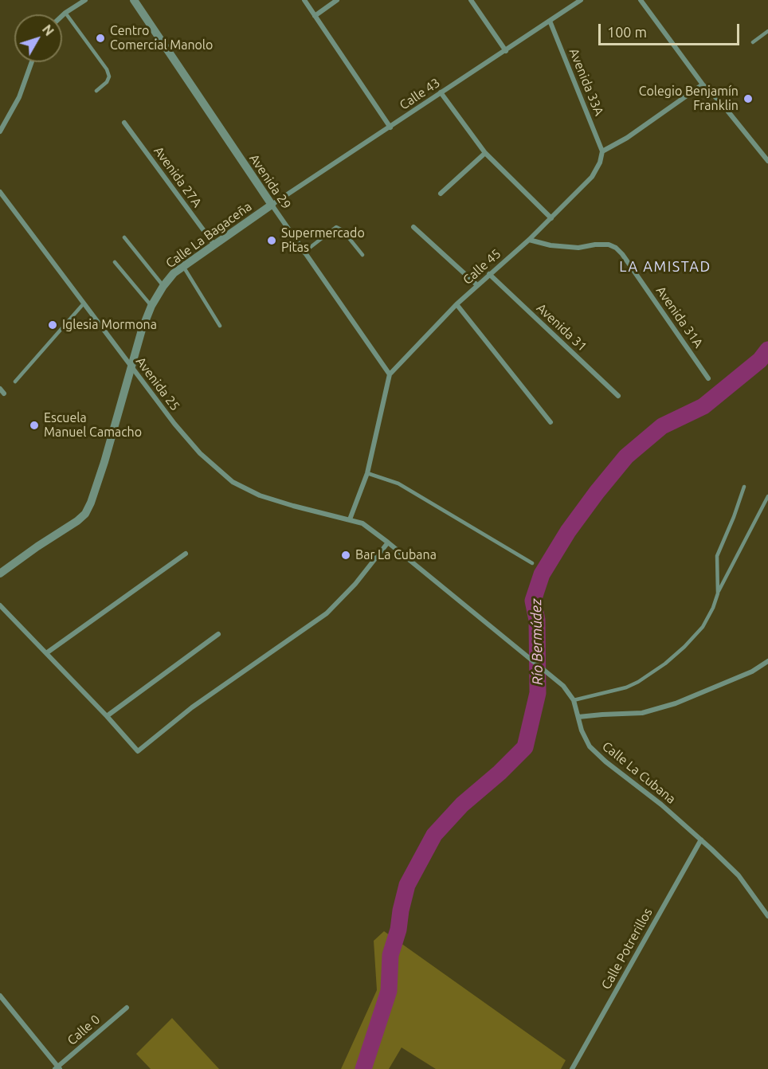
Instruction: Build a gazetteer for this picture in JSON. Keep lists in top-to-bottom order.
{
  "streets": {
    "street": [
      "Avenida 33A",
      "Calle 43",
      "Avenida 27A",
      "Avenida 29",
      "Calle La Bagaceña",
      "Calle 45",
      "Avenida 31A",
      "Avenida 31",
      "Avenida 25",
      "Calle La Cubana",
      "Calle Potrerillos",
      "Calle 0"
    ]
  },
  "crossings": [
    ["Avenida 33A", "Calle 43"],
    ["Avenida 33A", "Calle 45"],
    ["Calle 43", "Avenida 29"],
    ["Calle 43", "Calle La Bagaceña"],
    ["Avenida 27A", "Calle La Bagaceña"],
    ["Avenida 29", "Calle La Bagaceña"],
    ["Avenida 29", "Calle 45"],
    ["Calle La Bagaceña", "Avenida 25"],
    ["Calle 45", "Avenida 31A"],
    ["Calle 45", "Avenida 31"],
    ["Avenida 25", "Calle La Cubana"],
    ["Calle La Cubana", "Calle Potrerillos"]
  ],
  "districts": ["LA AMISTAD"],
  "water": ["Río Bermúdez"],
  "places": [
    "Centro Comercial Manolo",
    "Colegio Benjamín Franklin",
    "Supermercado Pitas",
    "Iglesia Mormona",
    "Escuela Manuel Camacho",
    "Bar La Cubana"
  ],
  "scale_bar": "100 m",
  "north": "top right"
}
